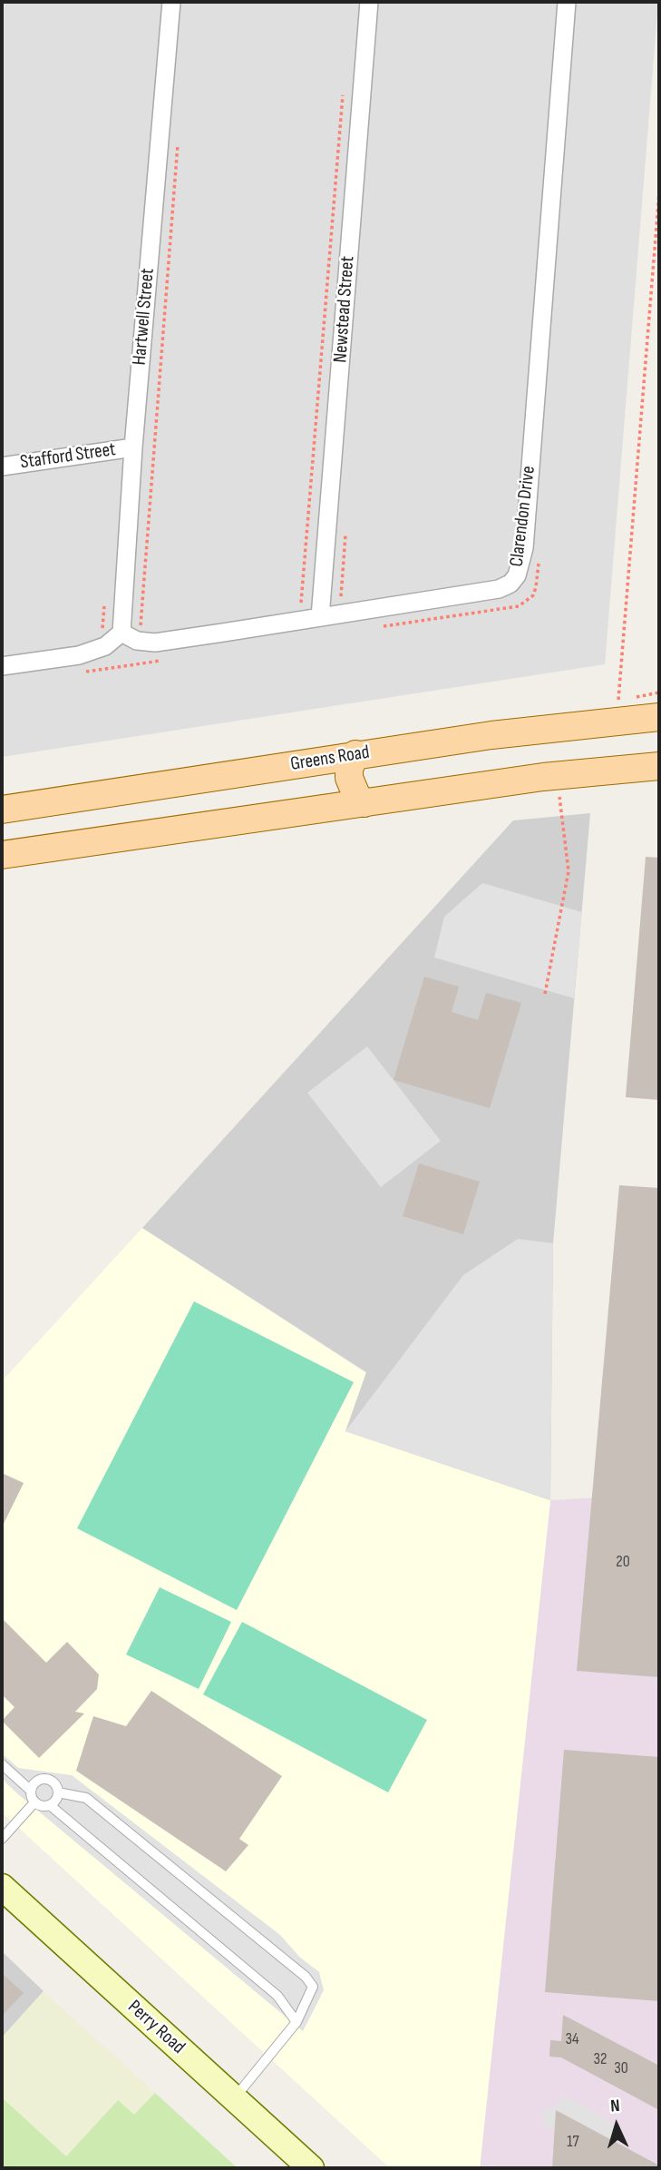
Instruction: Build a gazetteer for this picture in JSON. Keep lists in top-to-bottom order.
{
  "streets": {
    "main road": ["Greens Road", "Perry Road"],
    "street": [
      "Newstead Street",
      "Hartwell Street",
      "Stafford Street",
      "Clarendon Drive"
    ]
  },
  "crossings": [
    ["Newstead Street", "Clarendon Drive"],
    ["Hartwell Street", "Stafford Street"],
    ["Hartwell Street", "Clarendon Drive"]
  ],
  "house_numbers": [
    "20",
    "34",
    "32",
    "30",
    "17"
  ],
  "north": "top"
}
